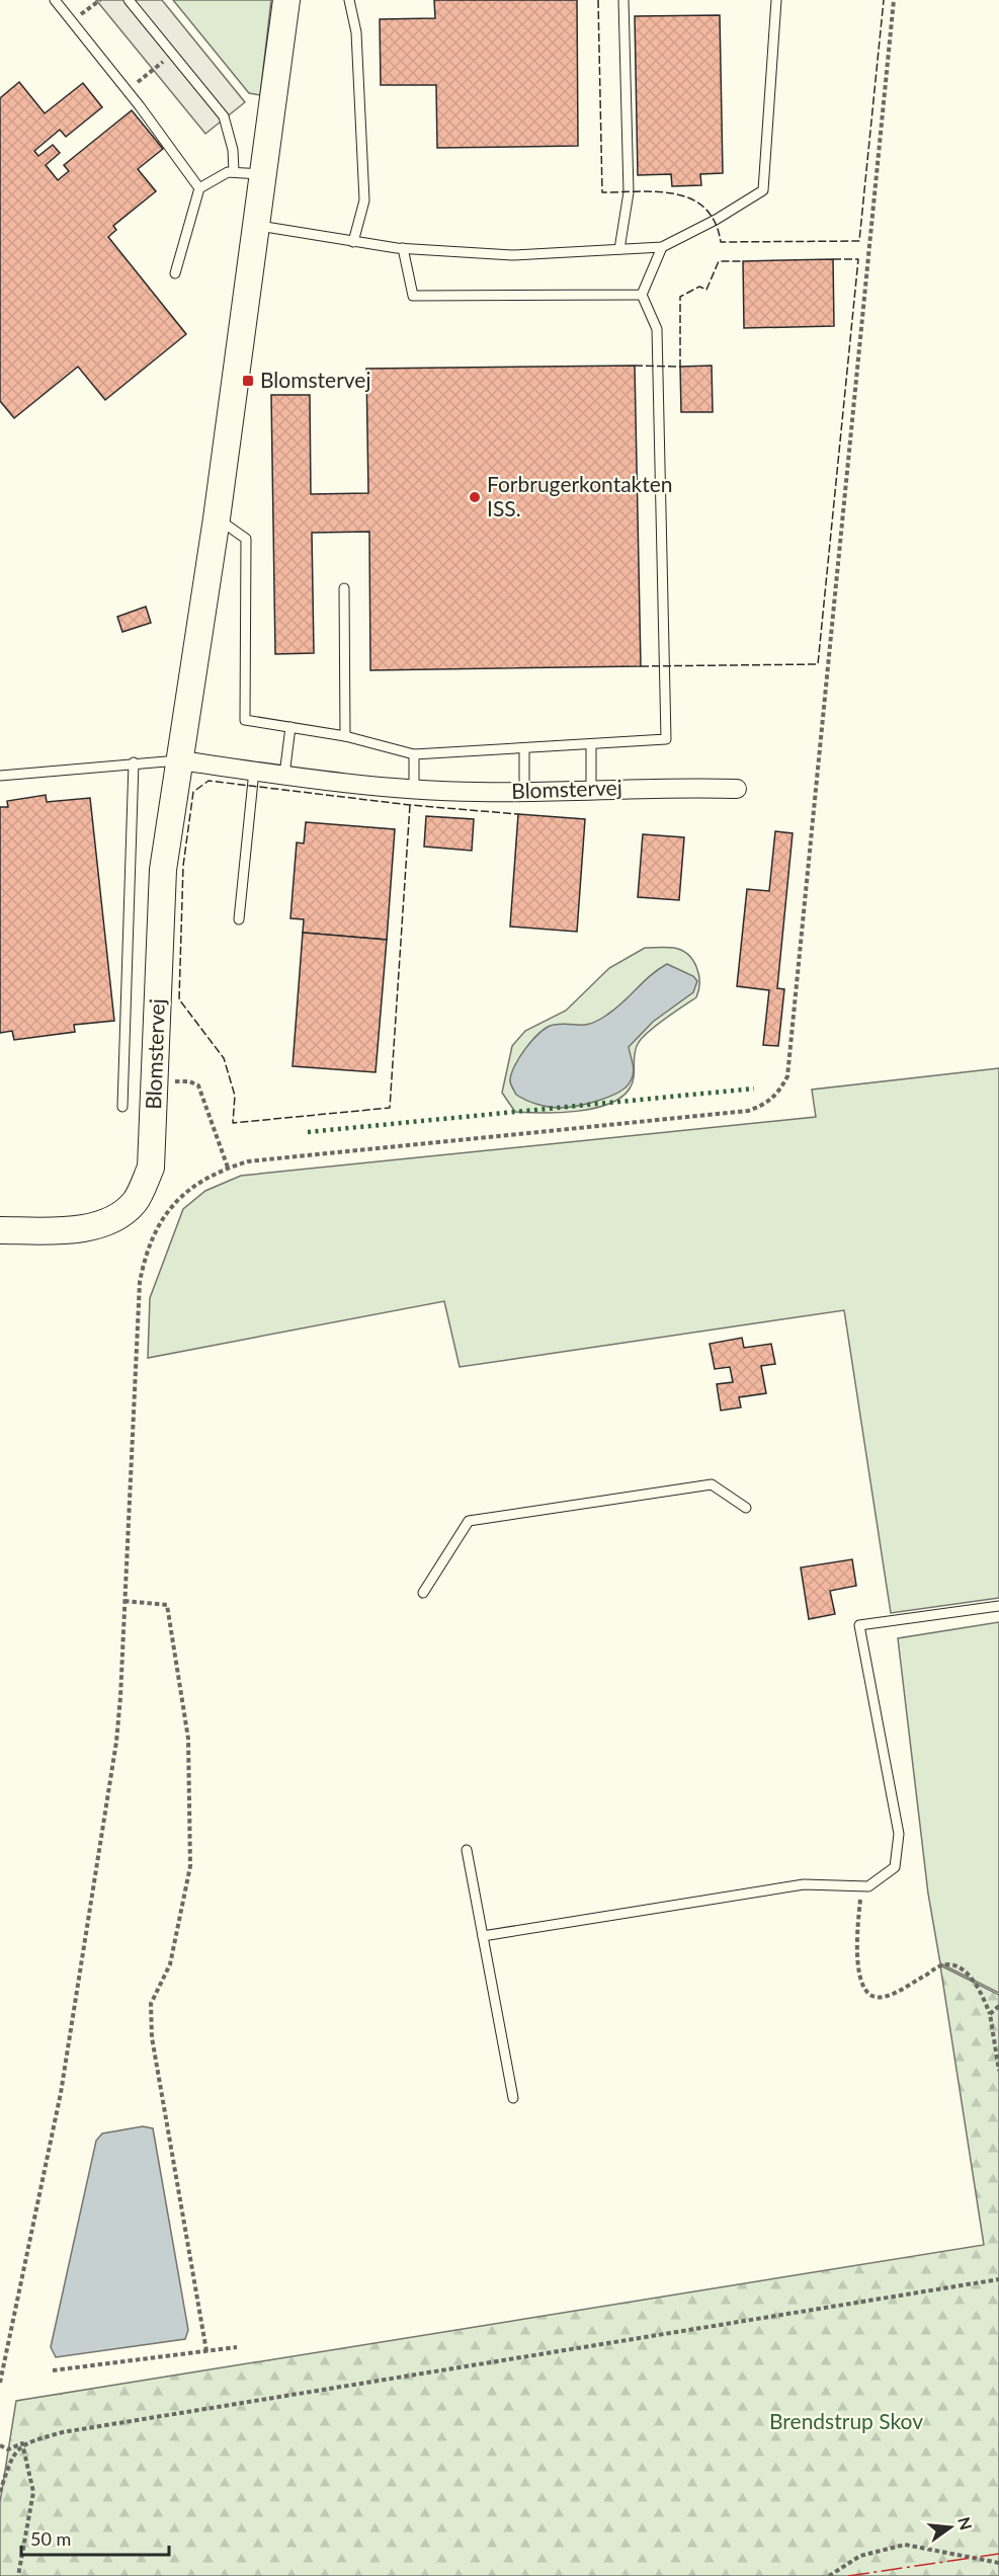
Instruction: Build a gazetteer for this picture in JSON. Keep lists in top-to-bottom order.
{
  "streets": {
    "street": ["Blomstervej"]
  },
  "parks": ["Brendstrup Skov"],
  "places": {
    "transit": ["Blomstervej"],
    "other": ["Forbrugerkontakten ISS."]
  },
  "scale_bar": "50 m",
  "north": "right"
}
